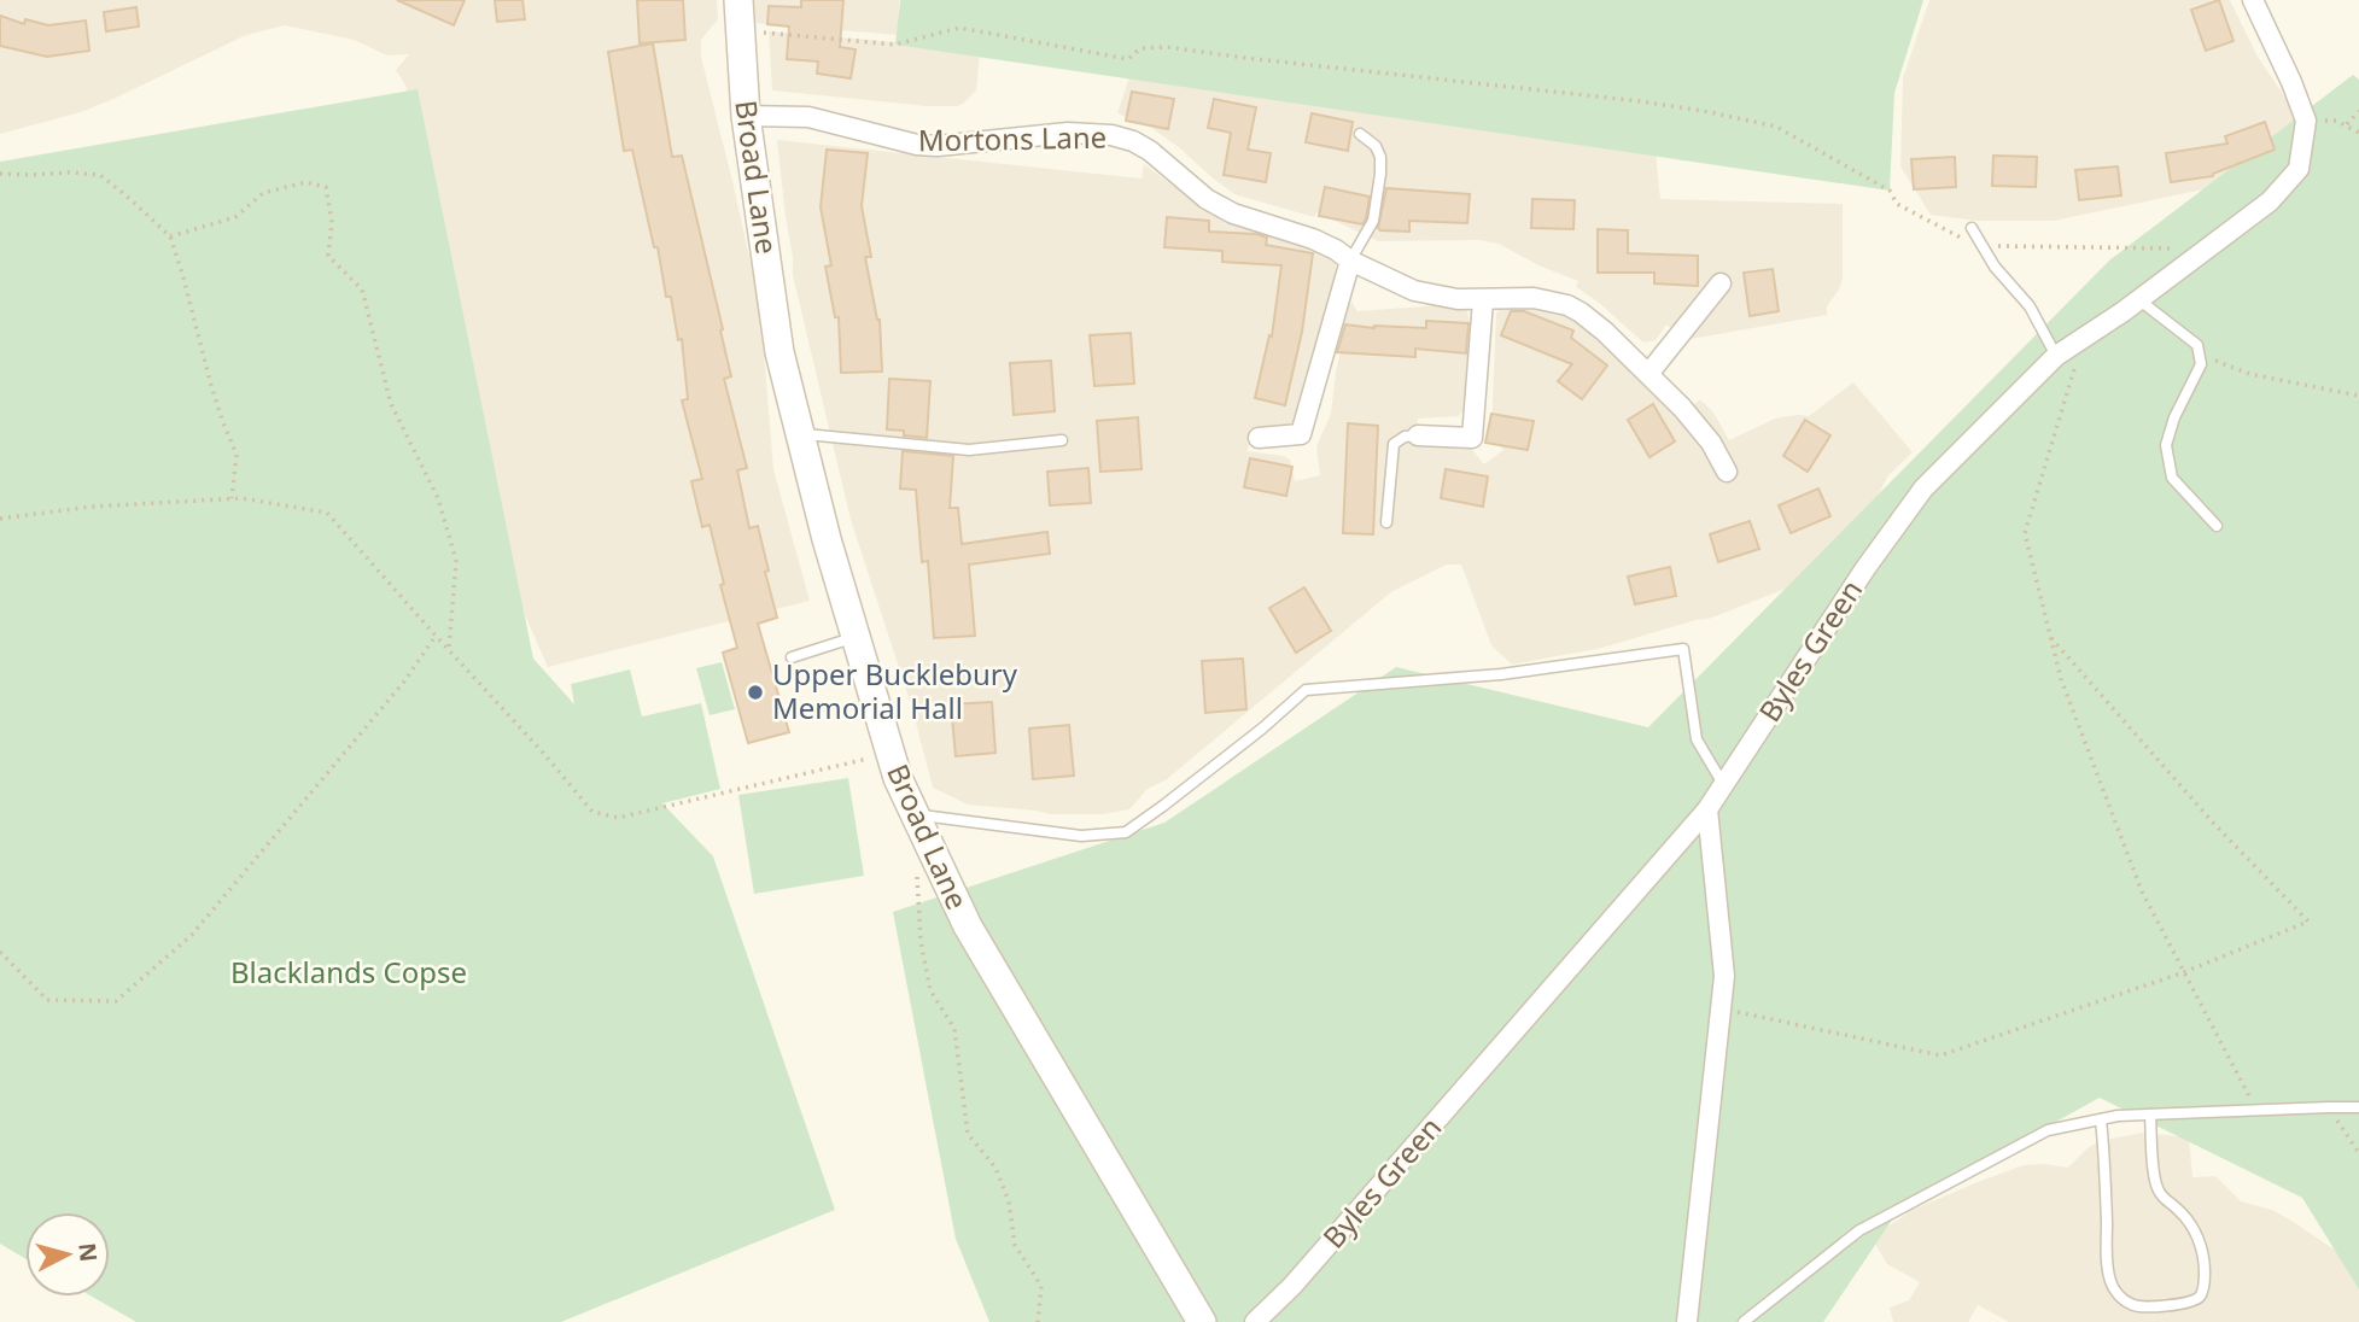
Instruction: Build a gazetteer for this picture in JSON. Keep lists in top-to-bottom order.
{
  "streets": {
    "street": ["Mortons Lane", "Broad Lane", "Byles Green"]
  },
  "crossings": [
    ["Mortons Lane", "Broad Lane"]
  ],
  "parks": ["Blacklands Copse"],
  "places": ["Upper Bucklebury Memorial Hall"],
  "north": "right"
}
